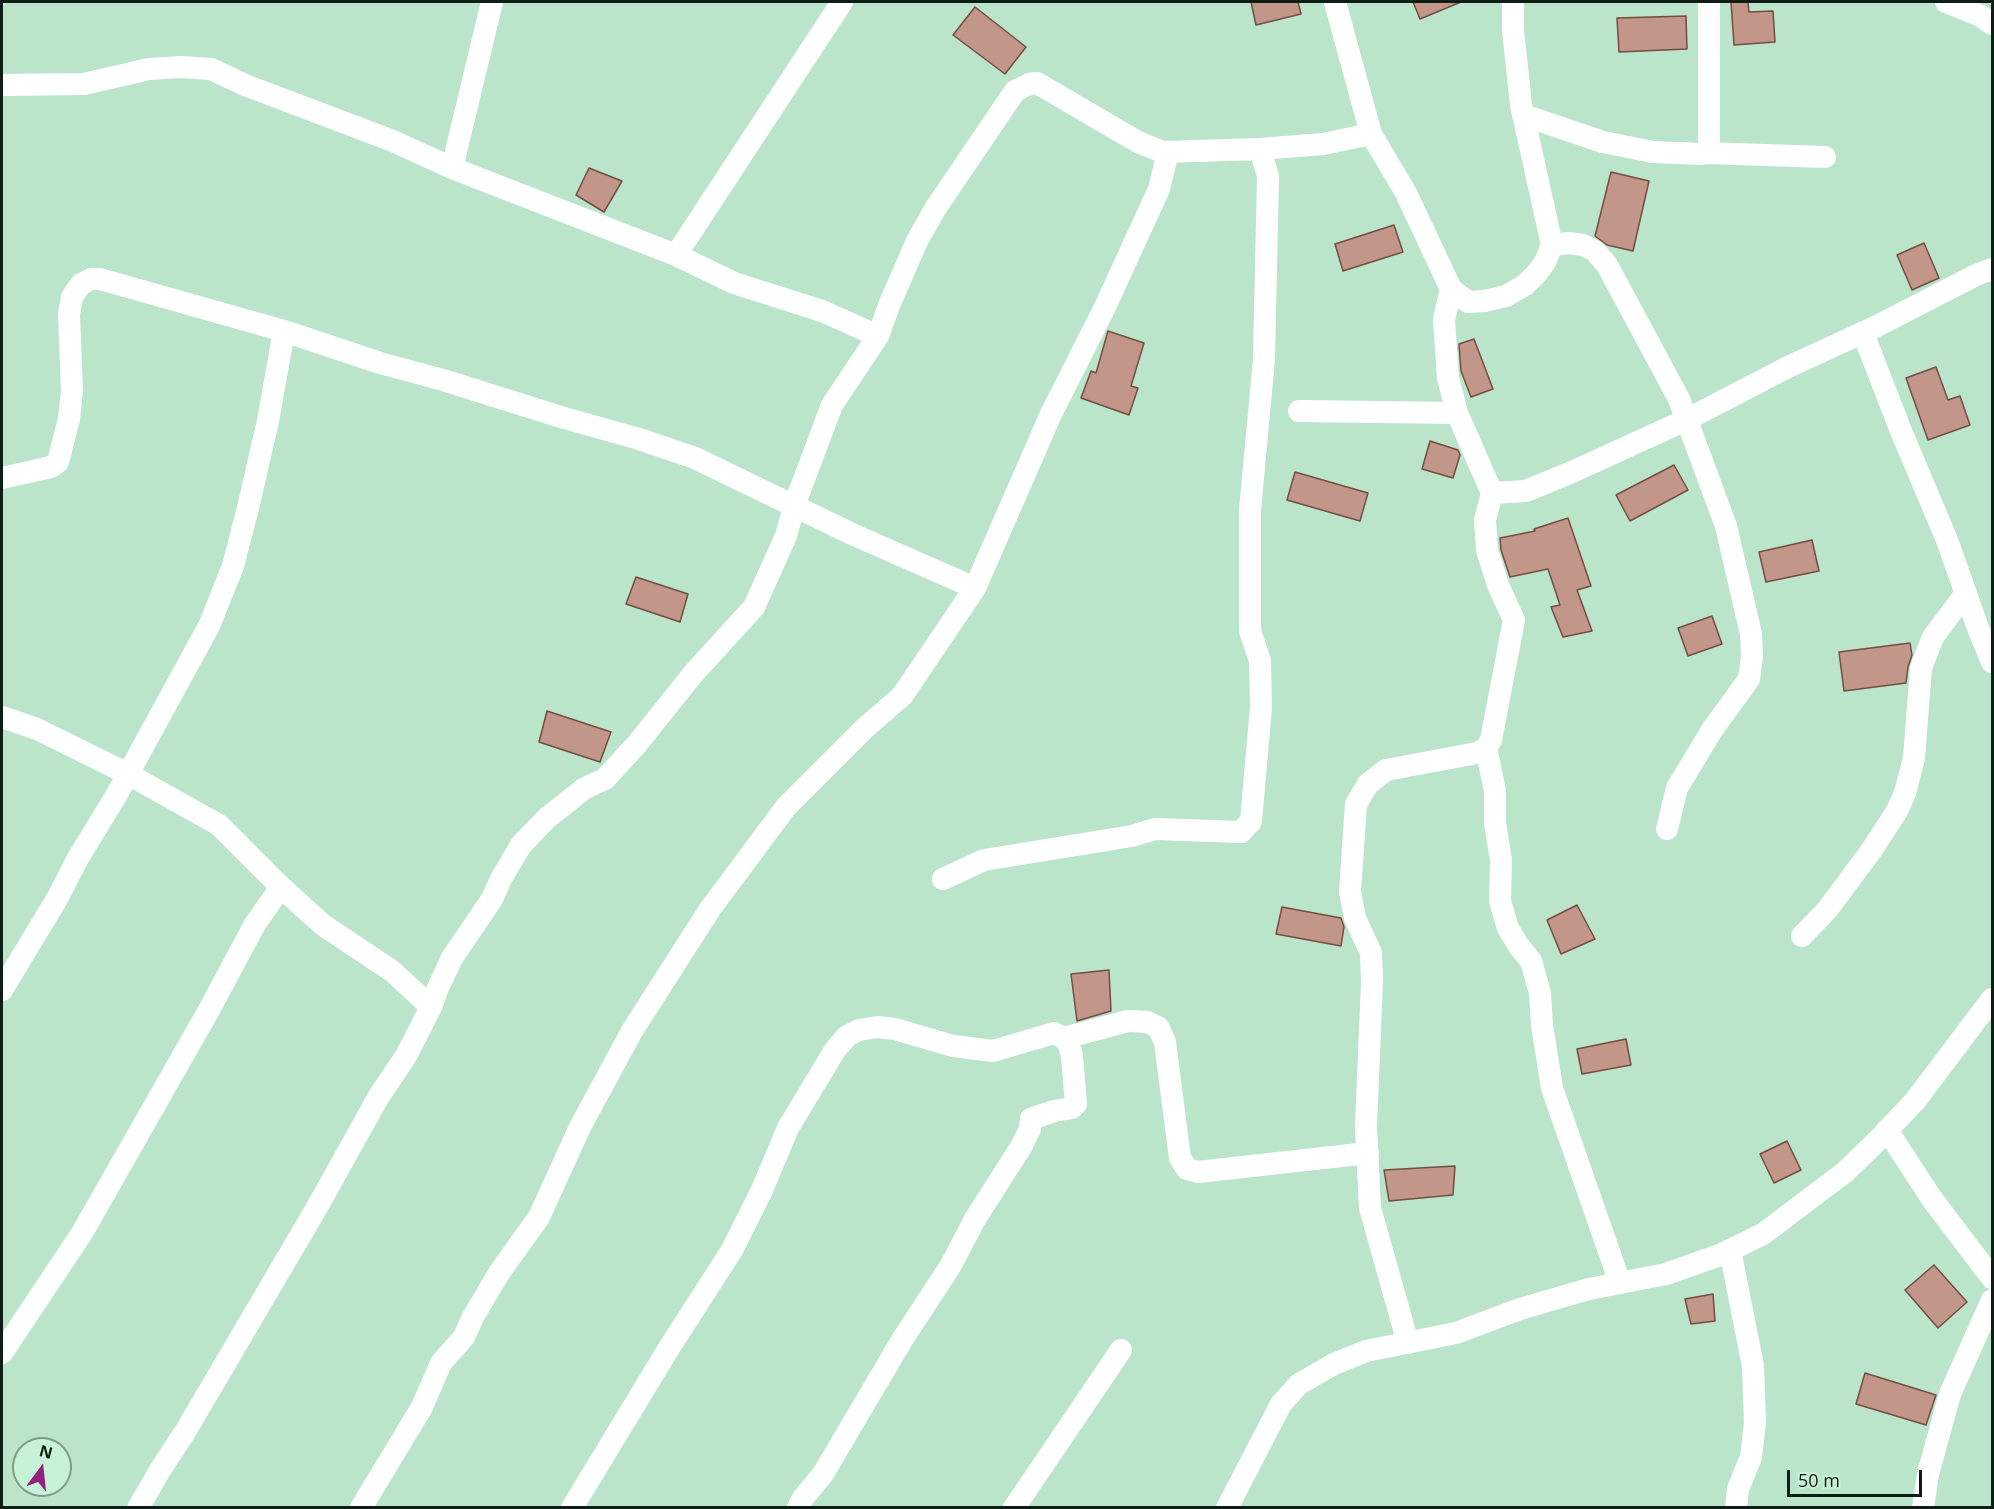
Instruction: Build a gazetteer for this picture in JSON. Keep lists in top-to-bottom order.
{
  "scale_bar": "50 m",
  "north": "top"
}
